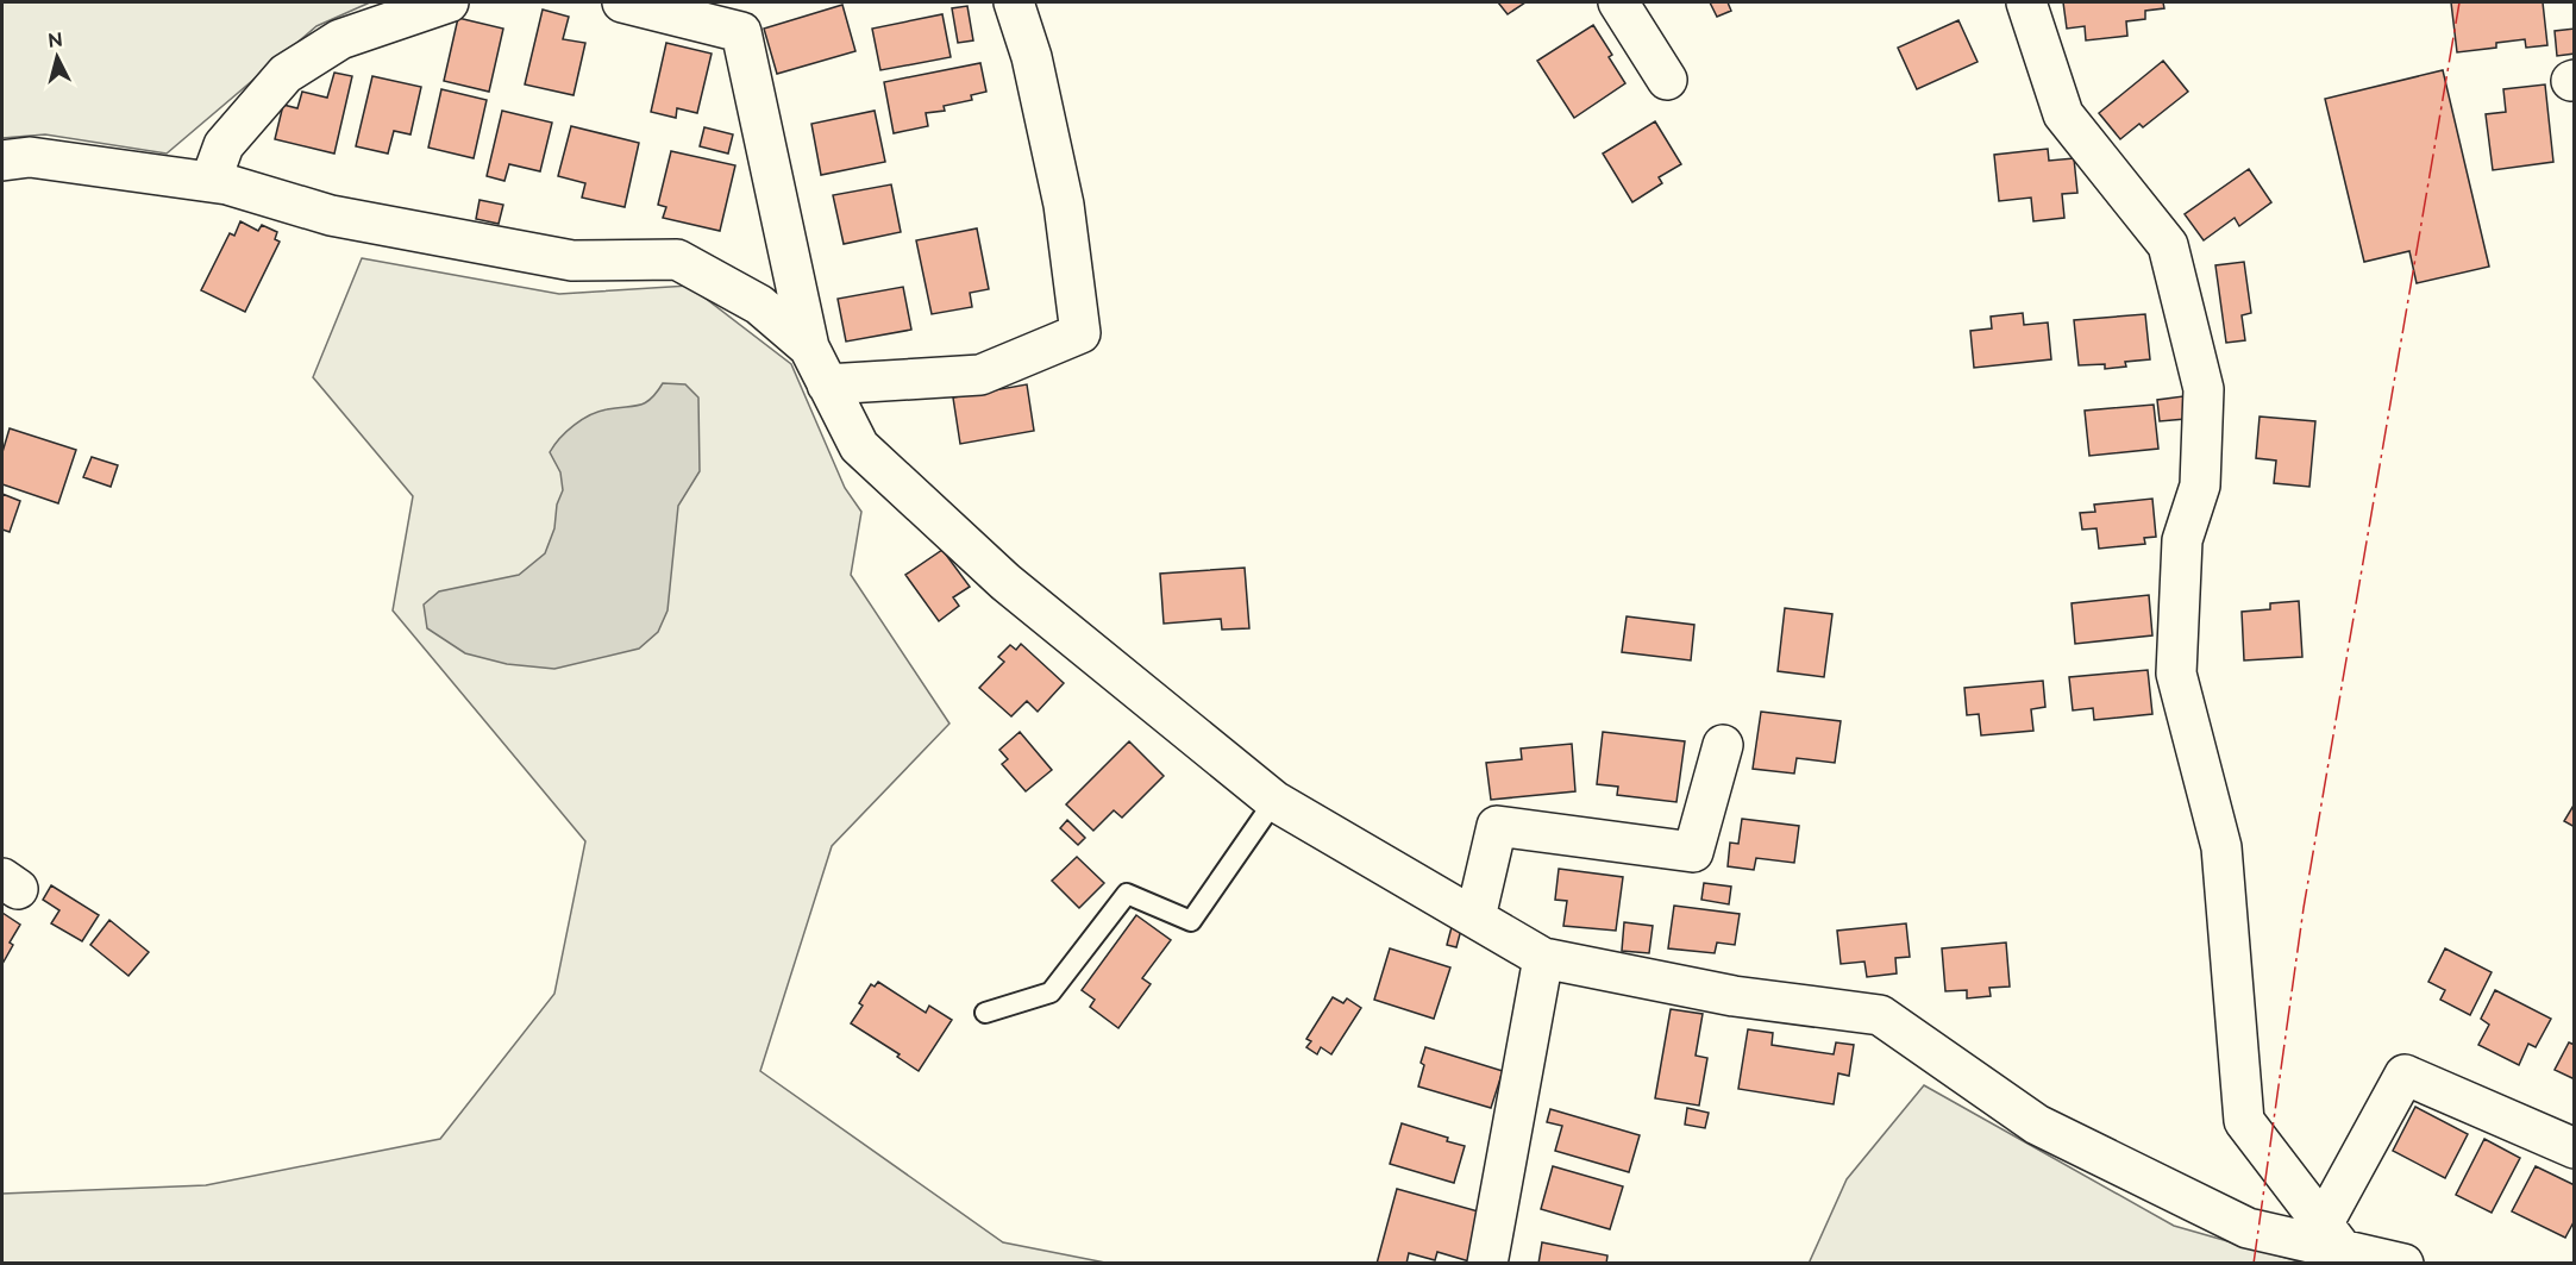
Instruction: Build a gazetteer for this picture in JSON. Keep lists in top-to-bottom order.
{
  "north": "top"
}
